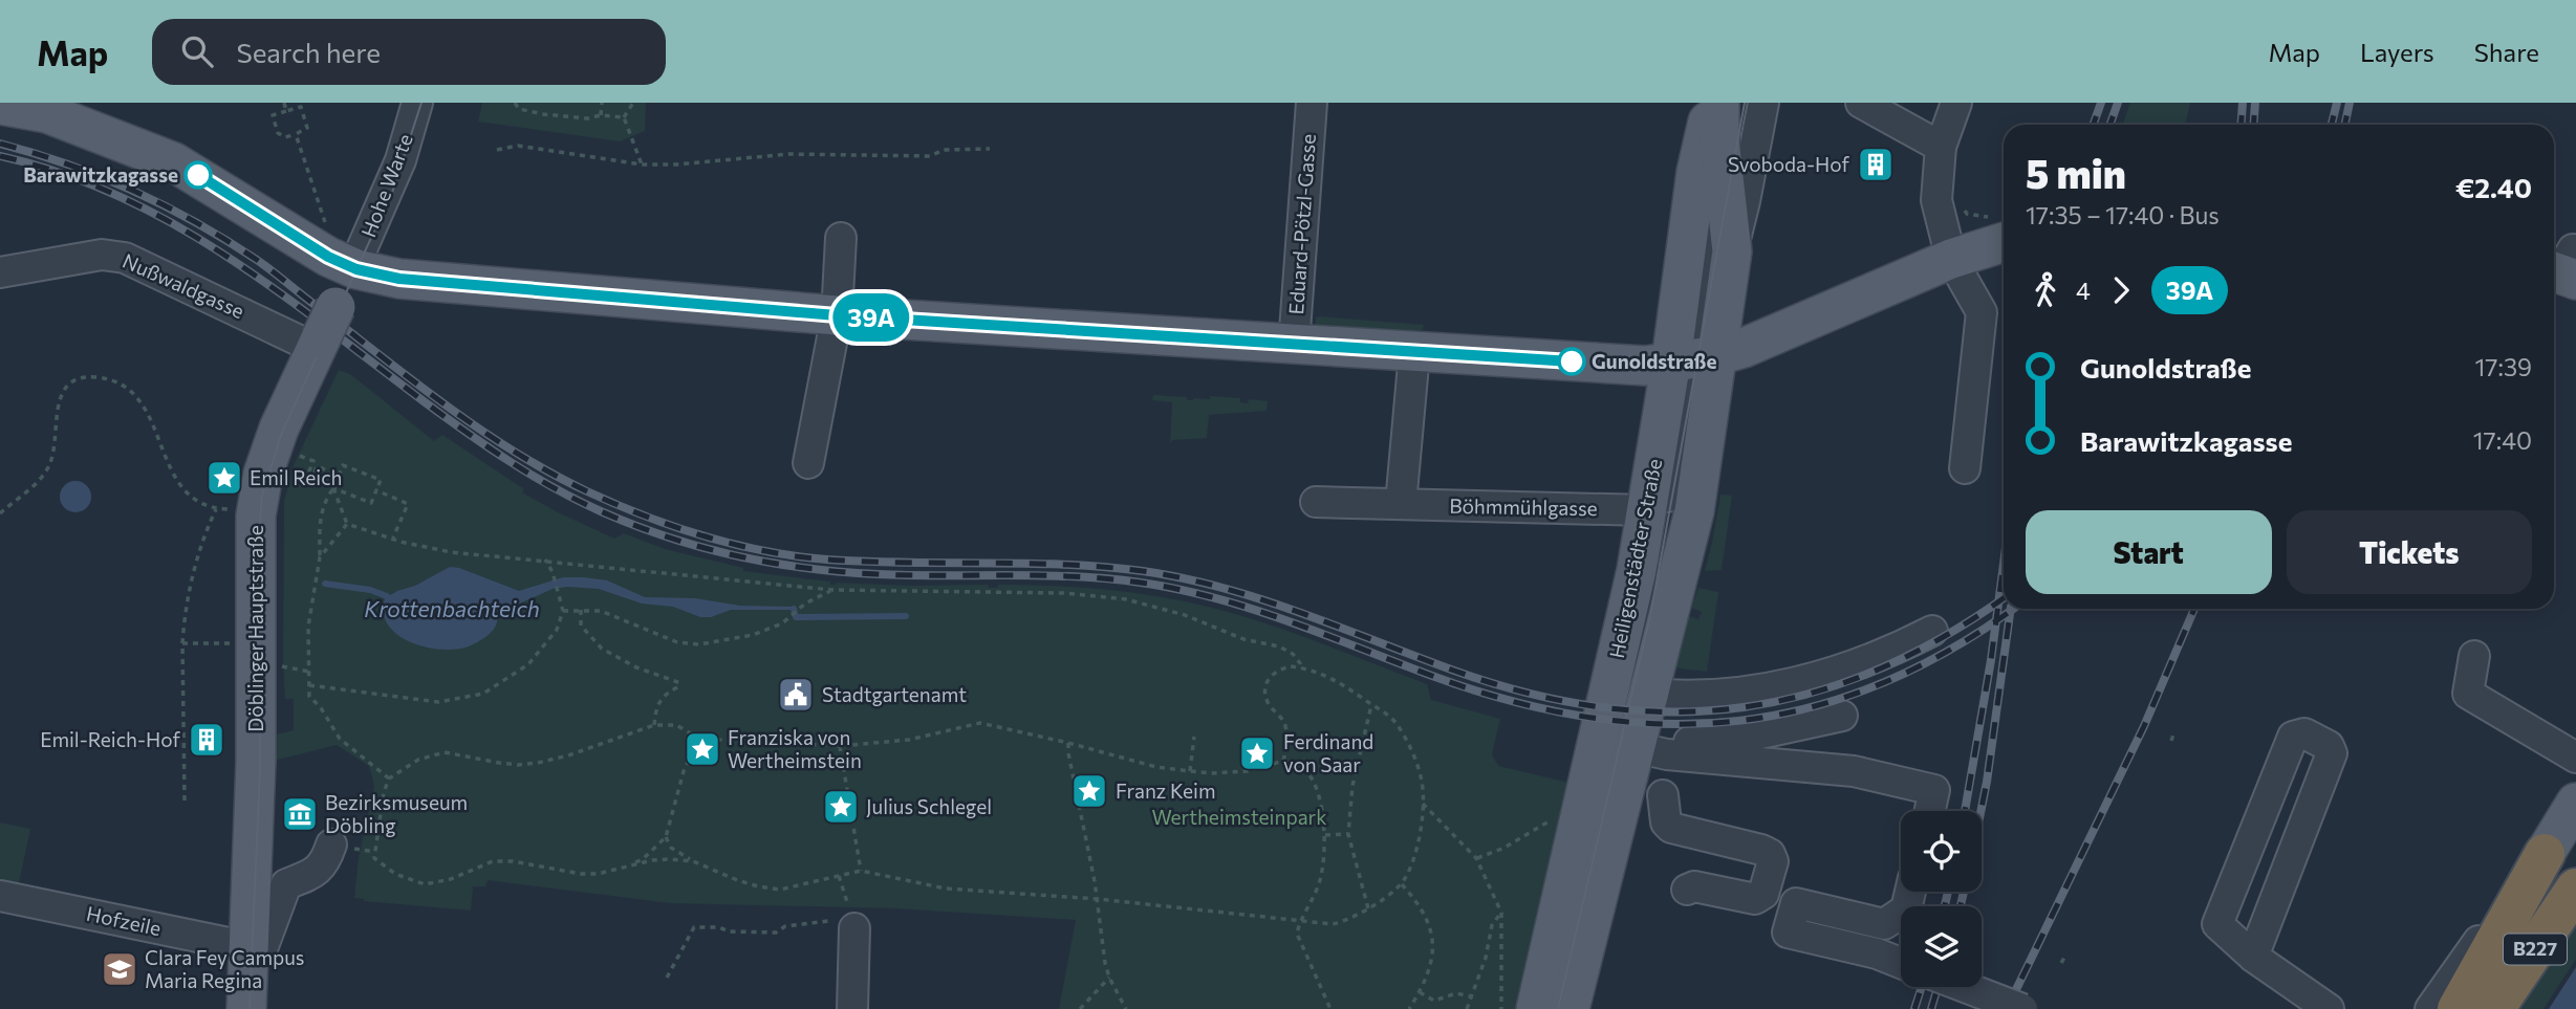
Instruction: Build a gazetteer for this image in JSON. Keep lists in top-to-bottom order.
{
  "streets": {
    "highway": ["B227"],
    "main road": ["Heiligenstädter Straße", "Döblinger Hauptstraße"],
    "street": [
      "Hohe Warte",
      "Eduard-Pötzl-Gasse",
      "Nußwaldgasse",
      "Böhmmühlgasse",
      "Hofzeile"
    ]
  },
  "crossings": [
    ["Hohe Warte", "Döblinger Hauptstraße"],
    ["Nußwaldgasse", "Döblinger Hauptstraße"],
    ["Böhmmühlgasse", "Heiligenstädter Straße"],
    ["Döblinger Hauptstraße", "Hofzeile"]
  ],
  "water": ["Krottenbachteich"],
  "parks": ["Wertheimsteinpark"],
  "places": {
    "building": ["Svoboda-Hof", "Emil-Reich-Hof"],
    "other": ["Barawitzkagasse", "Gunoldstraße"],
    "place": [
      "Emil Reich",
      "Franziska von Wertheimstein",
      "Ferdinand von Saar",
      "Franz Keim",
      "Julius Schlegel"
    ],
    "public building": ["Stadtgartenamt"],
    "museum": ["Bezirksmuseum Döbling"],
    "school or university": ["Clara Fey Campus Maria Regina"]
  },
  "lines": ["bus line 39A"],
  "page": {
    "header": "Map",
    "search": "Search here",
    "nav": ["Map", "Layers", "Share"],
    "on_map": "39A",
    "heading": ["5 min", "17:35 – 17:40 · Bus", "€2.40"],
    "legs": ["4", "39A"],
    "list": [
      {
        "name": "Gunoldstraße",
        "value": "17:39"
      },
      {
        "name": "Barawitzkagasse",
        "value": "17:40"
      }
    ],
    "buttons": ["Start", "Tickets"]
  }
}
